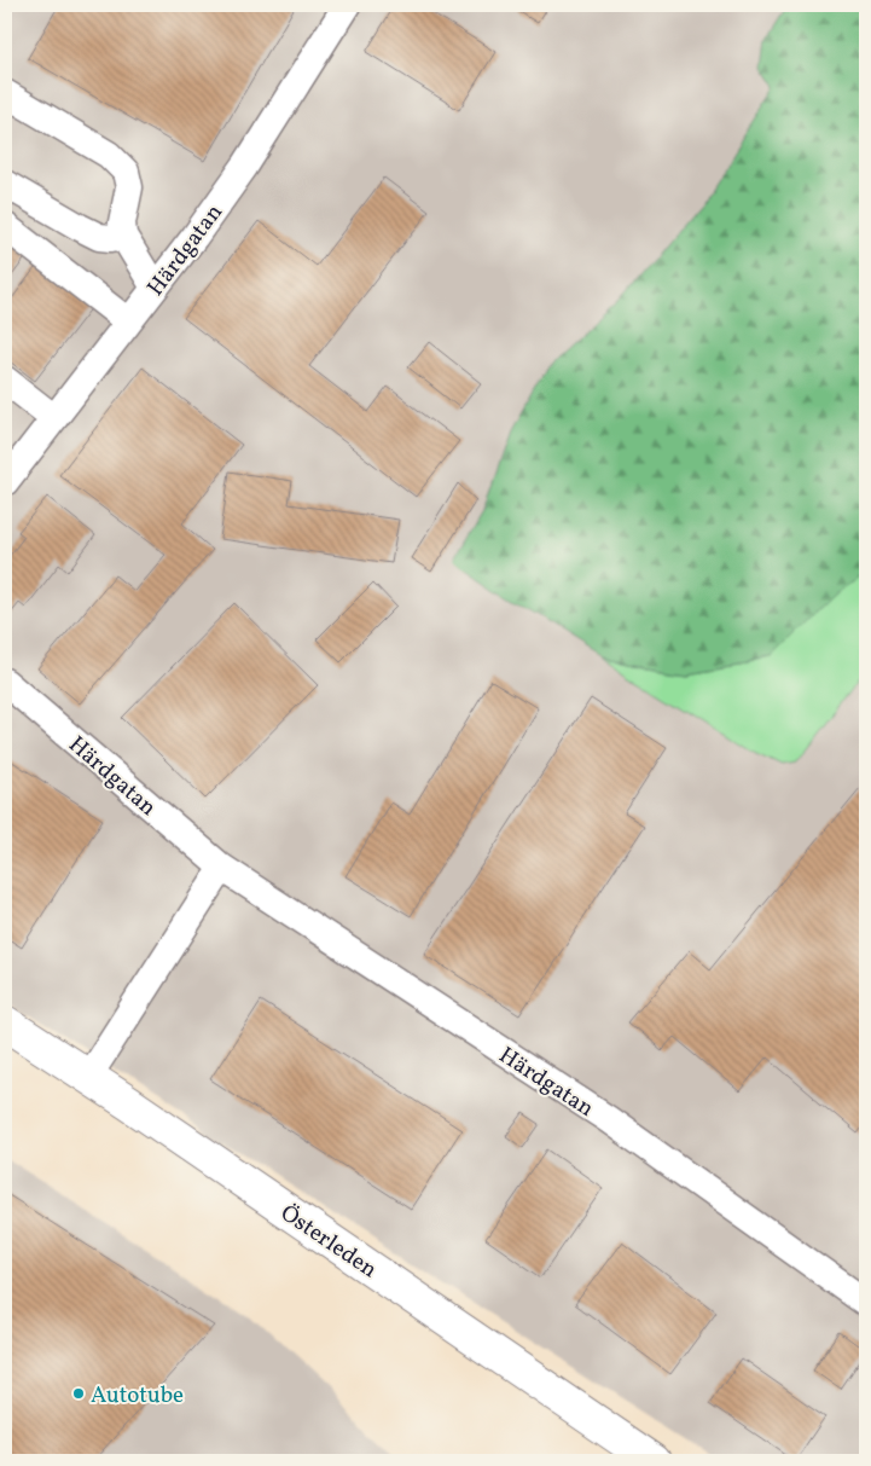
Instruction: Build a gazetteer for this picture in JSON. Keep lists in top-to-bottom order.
{
  "streets": {
    "main road": ["Österleden"],
    "street": ["Härdgatan"]
  },
  "places": ["Autotube"]
}
